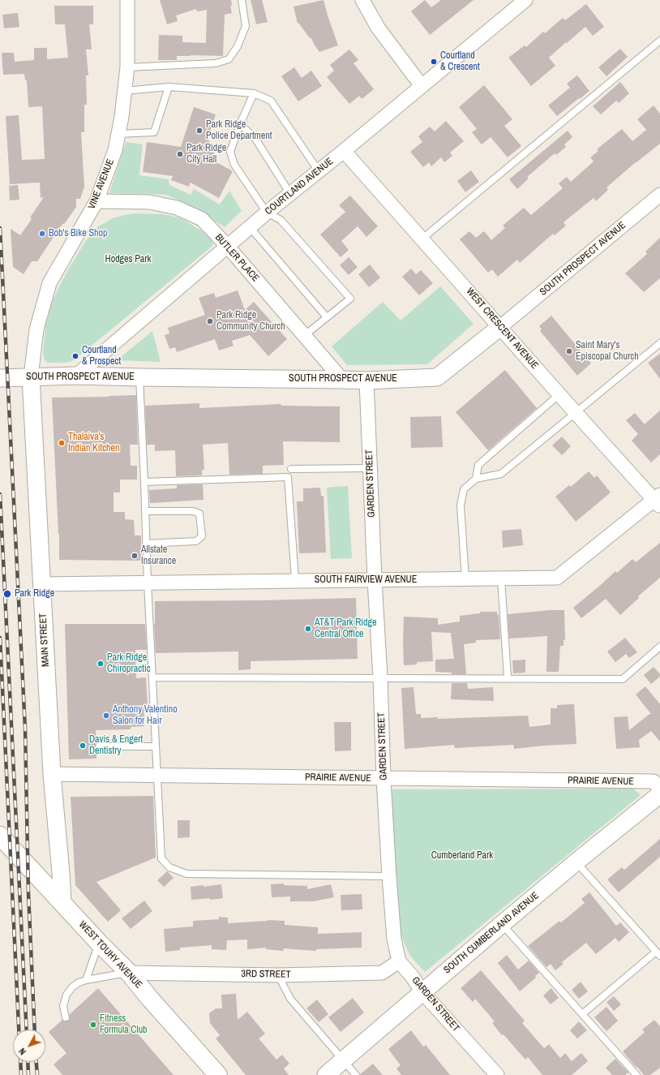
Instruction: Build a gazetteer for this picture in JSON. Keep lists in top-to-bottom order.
{
  "streets": {
    "main road": ["WEST TOUHY AVENUE"],
    "street": [
      "VINE AVENUE",
      "COURTLAND AVENUE",
      "BUTLER PLACE",
      "SOUTH PROSPECT AVENUE",
      "WEST CRESCENT AVENUE",
      "GARDEN STREET",
      "SOUTH FAIRVIEW AVENUE",
      "MAIN STREET",
      "PRAIRIE AVENUE",
      "SOUTH CUMBERLAND AVENUE",
      "3RD STREET"
    ]
  },
  "crossings": [
    ["VINE AVENUE", "BUTLER PLACE"],
    ["VINE AVENUE", "SOUTH PROSPECT AVENUE"],
    ["VINE AVENUE", "MAIN STREET"],
    ["COURTLAND AVENUE", "BUTLER PLACE"],
    ["COURTLAND AVENUE", "SOUTH PROSPECT AVENUE"],
    ["COURTLAND AVENUE", "WEST CRESCENT AVENUE"],
    ["BUTLER PLACE", "SOUTH PROSPECT AVENUE"],
    ["SOUTH PROSPECT AVENUE", "WEST CRESCENT AVENUE"],
    ["SOUTH PROSPECT AVENUE", "GARDEN STREET"],
    ["SOUTH PROSPECT AVENUE", "MAIN STREET"],
    ["WEST CRESCENT AVENUE", "SOUTH FAIRVIEW AVENUE"],
    ["GARDEN STREET", "SOUTH FAIRVIEW AVENUE"],
    ["GARDEN STREET", "PRAIRIE AVENUE"],
    ["GARDEN STREET", "SOUTH CUMBERLAND AVENUE"],
    ["GARDEN STREET", "3RD STREET"],
    ["SOUTH FAIRVIEW AVENUE", "MAIN STREET"],
    ["MAIN STREET", "PRAIRIE AVENUE"],
    ["MAIN STREET", "WEST TOUHY AVENUE"],
    ["WEST TOUHY AVENUE", "3RD STREET"]
  ],
  "parks": ["Hodges Park", "Cumberland Park"],
  "places": [
    "Courtland & Crescent",
    "Park Ridge Police Department",
    "Park Ridge City Hall",
    "Bob's Bike Shop",
    "Park Ridge Community Church",
    "Saint Mary's Episcopal Church",
    "Courtland & Prospect",
    "Thalaiva's Indian Kitchen",
    "Allstate Insurance",
    "Park Ridge",
    "AT&T Park Ridge Central Office",
    "Park Ridge Chiropractic",
    "Anthony Valentino Salon for Hair",
    "Davis & Engert Dentistry",
    "Fitness Formula Club"
  ],
  "north": "bottom left"
}
